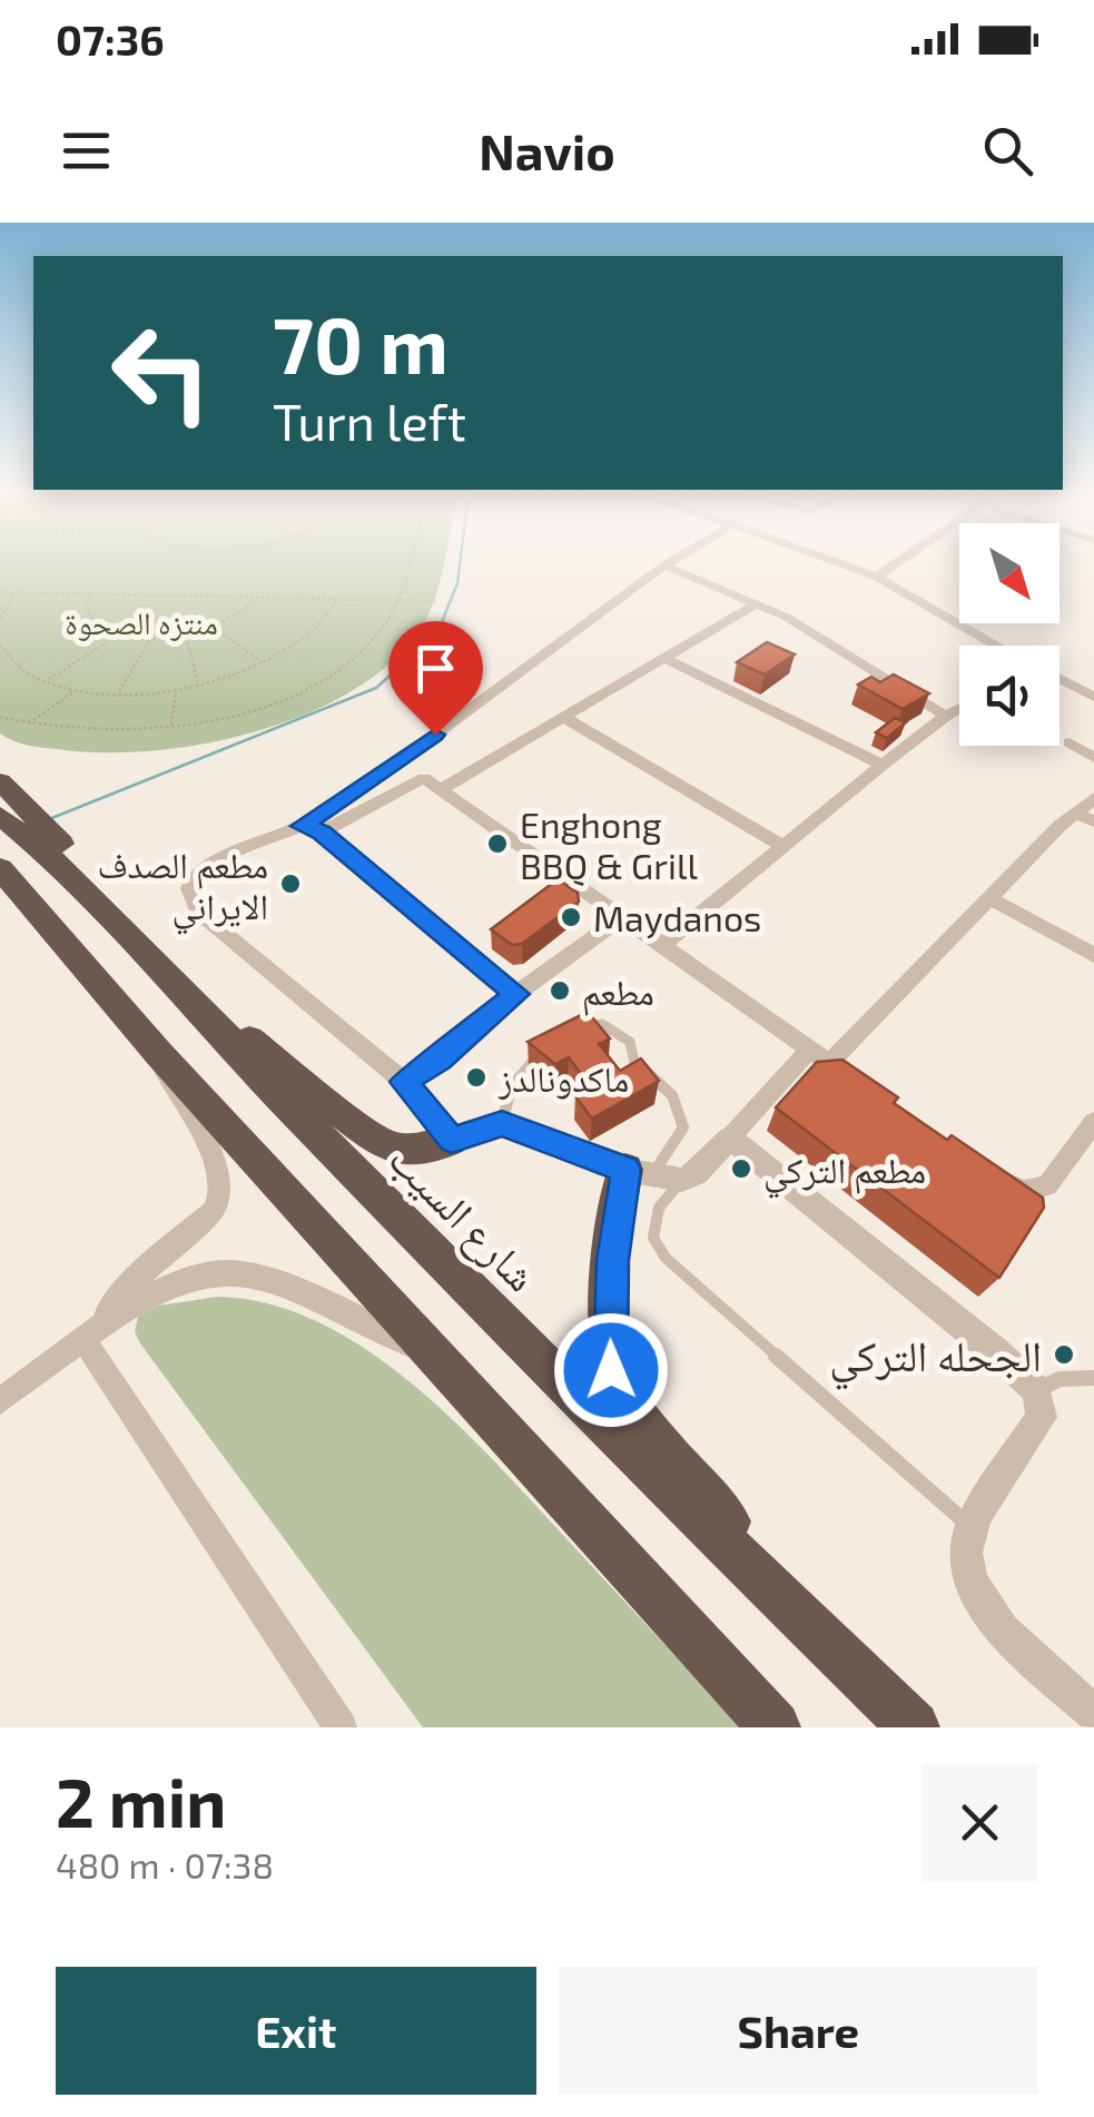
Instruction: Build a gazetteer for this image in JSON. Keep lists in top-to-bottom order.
{
  "streets": {
    "highway": ["شارع السيب"]
  },
  "parks": ["منتزه الصحوة"],
  "places": [
    "Enghong BBQ & Grill",
    "مطعم الصدف الايراني",
    "Maydanos",
    "مطعم",
    "ماكدونالدز",
    "مطعم التركي",
    "الجحله التركي"
  ],
  "north": "bottom right",
  "page": {
    "status": "07:36",
    "header": "Navio",
    "turn": ["70 m", "Turn left"],
    "heading": ["2 min", "480 m · 07:38"],
    "buttons": ["Exit", "Share"]
  }
}
